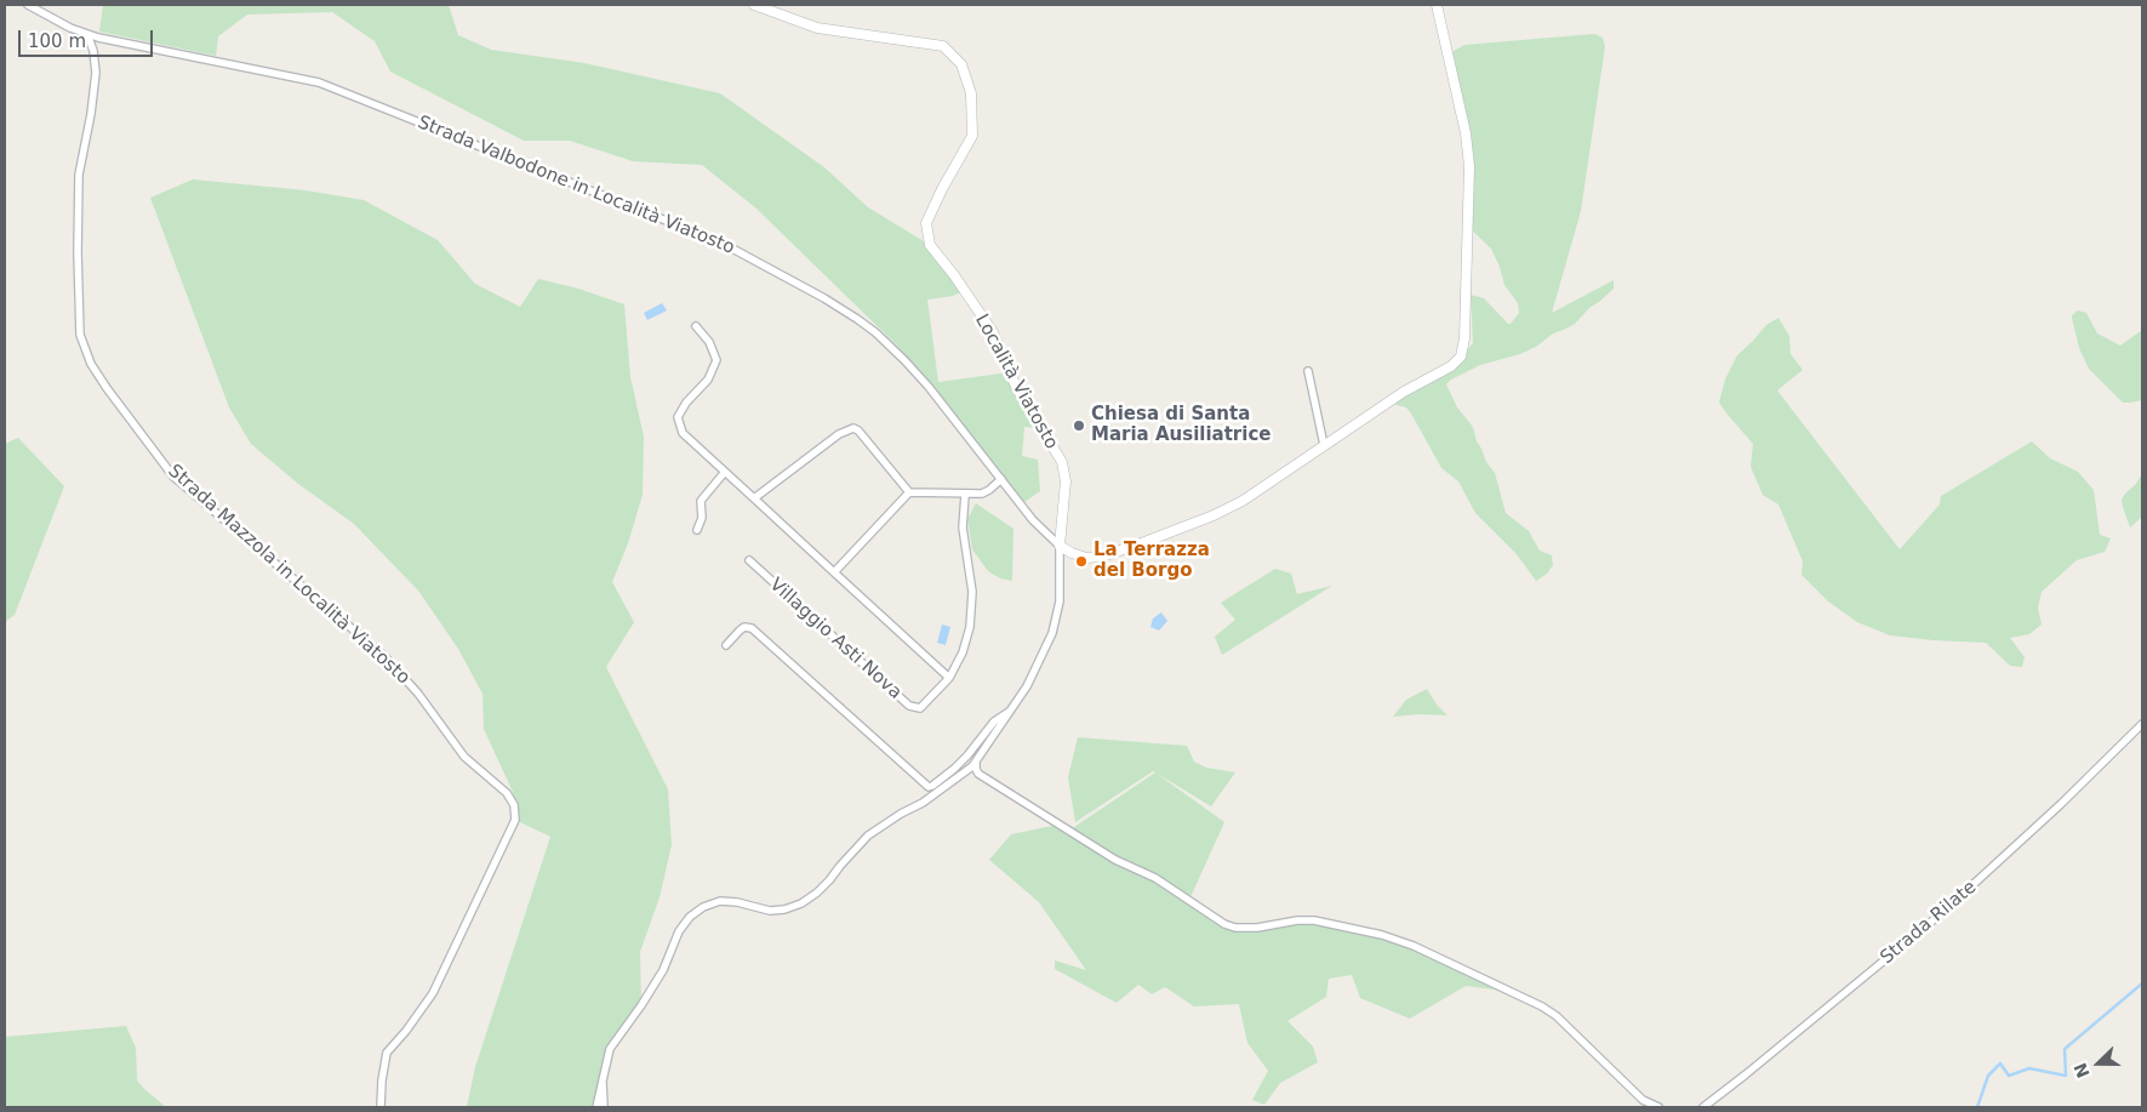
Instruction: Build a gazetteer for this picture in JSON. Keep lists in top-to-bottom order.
{
  "streets": {
    "street": [
      "Strada Valbodone in Località Viatosto",
      "Località Viatosto",
      "Strada Mazzola in Località Viatosto",
      "Villaggio Asti Nova",
      "Strada Rilate"
    ]
  },
  "crossings": [
    ["Strada Valbodone in Località Viatosto", "Località Viatosto"],
    ["Strada Valbodone in Località Viatosto", "Strada Mazzola in Località Viatosto"]
  ],
  "places": ["Chiesa di Santa Maria Ausiliatrice", "La Terrazza del Borgo"],
  "scale_bar": "100 m",
  "north": "left"
}
